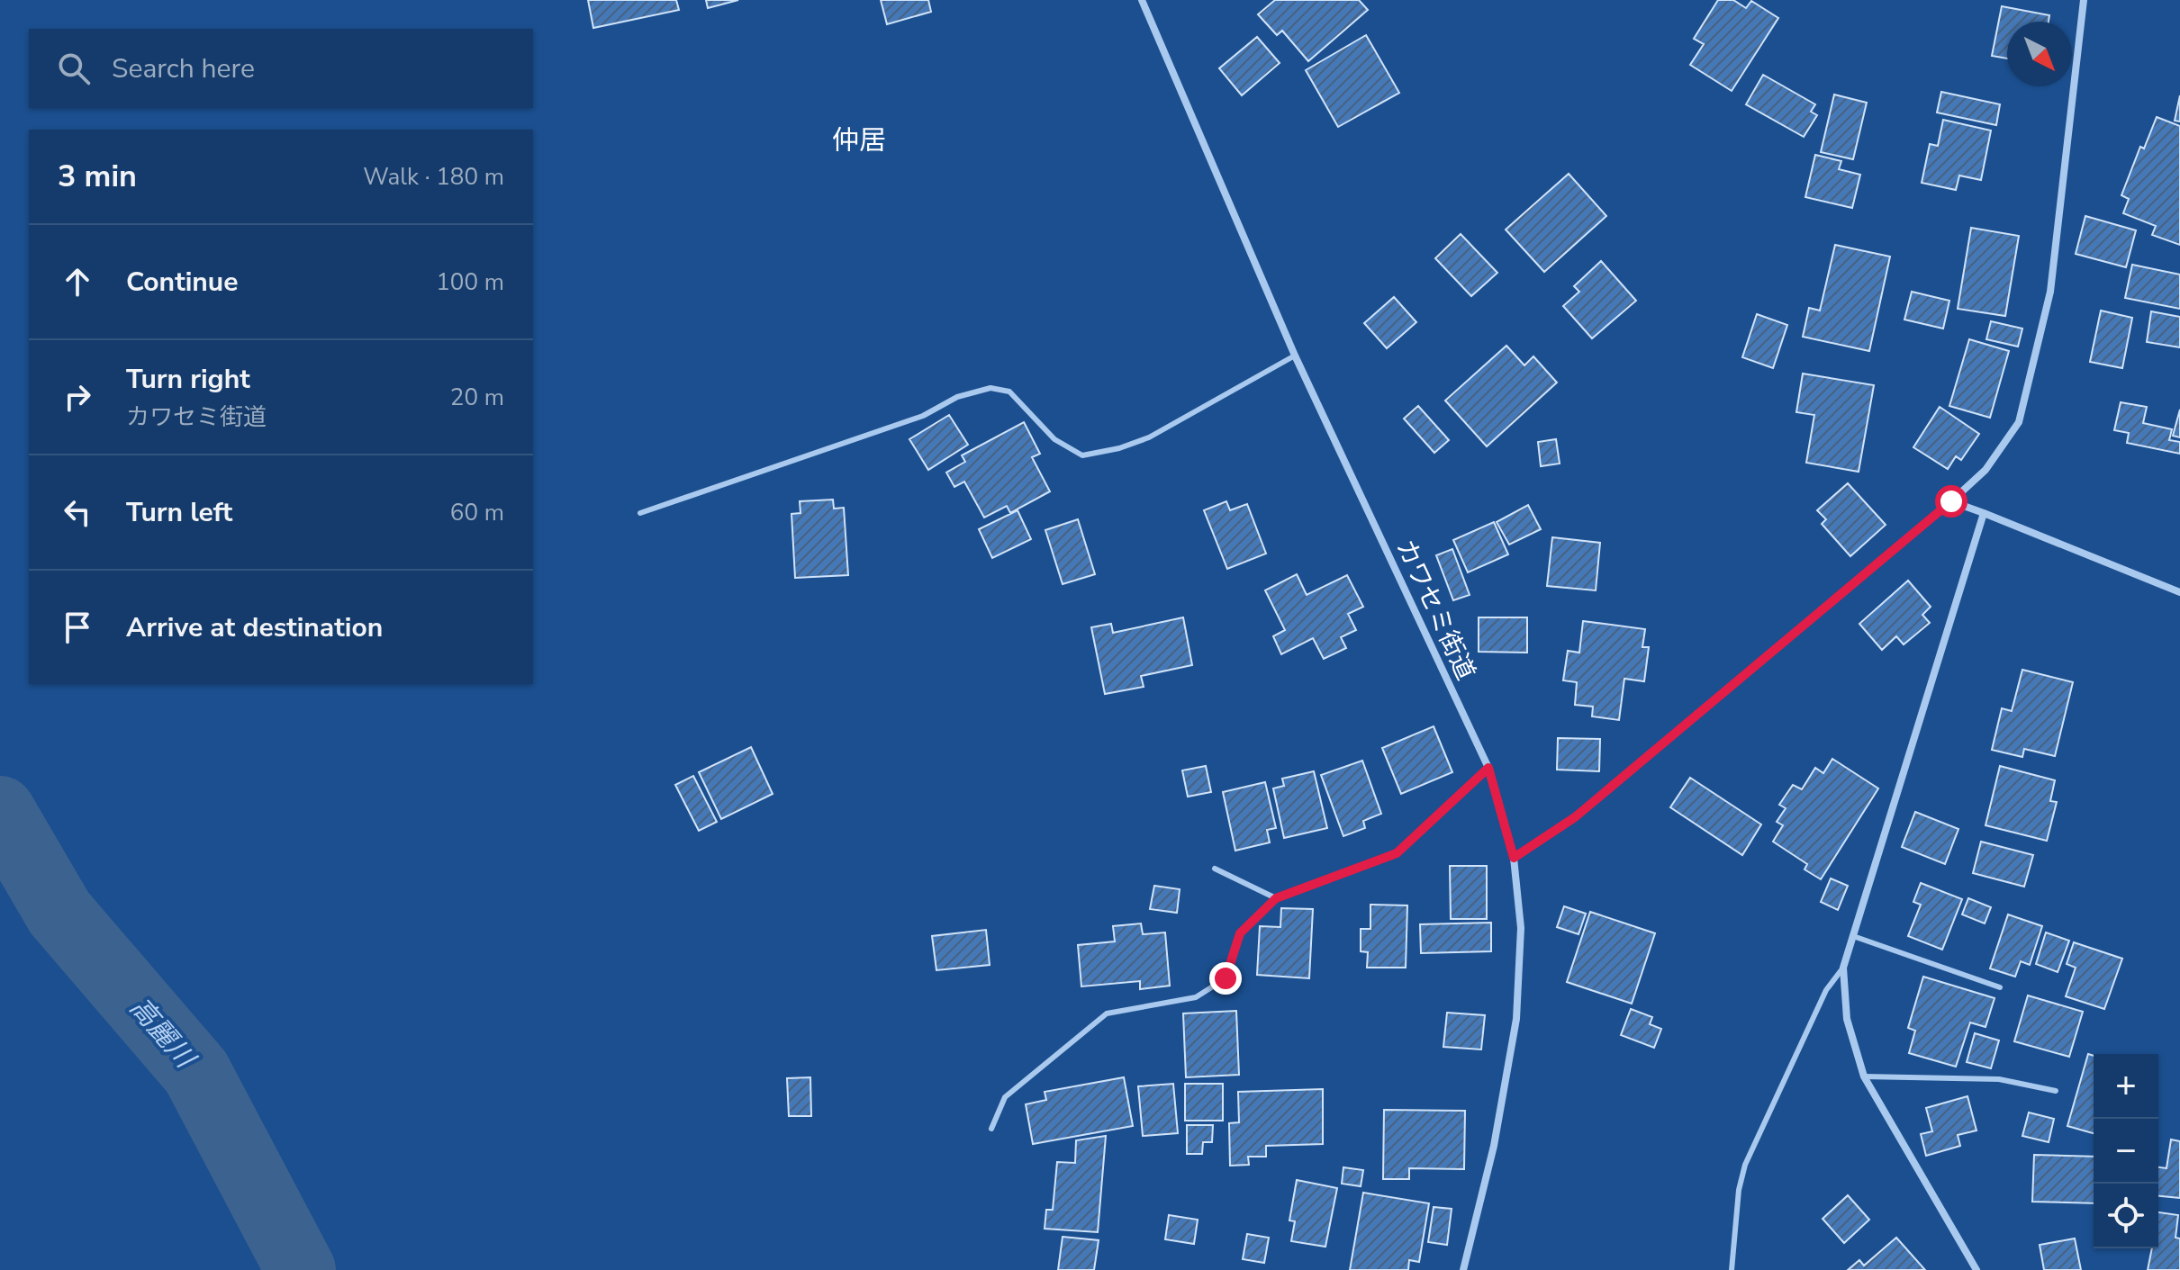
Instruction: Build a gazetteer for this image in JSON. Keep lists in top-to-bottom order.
{
  "streets": {
    "street": ["カワセミ街道"]
  },
  "districts": ["仲居"],
  "water": ["高麗川"],
  "north": "bottom right",
  "page": {
    "search": "Search here",
    "heading": ["3 min", "Walk · 180 m"],
    "list": [
      ["Continue", "100 m"],
      ["Turn right", "カワセミ街道", "20 m"],
      ["Turn left", "60 m"],
      "Arrive at destination"
    ],
    "map_buttons": ["+", "−"]
  }
}
